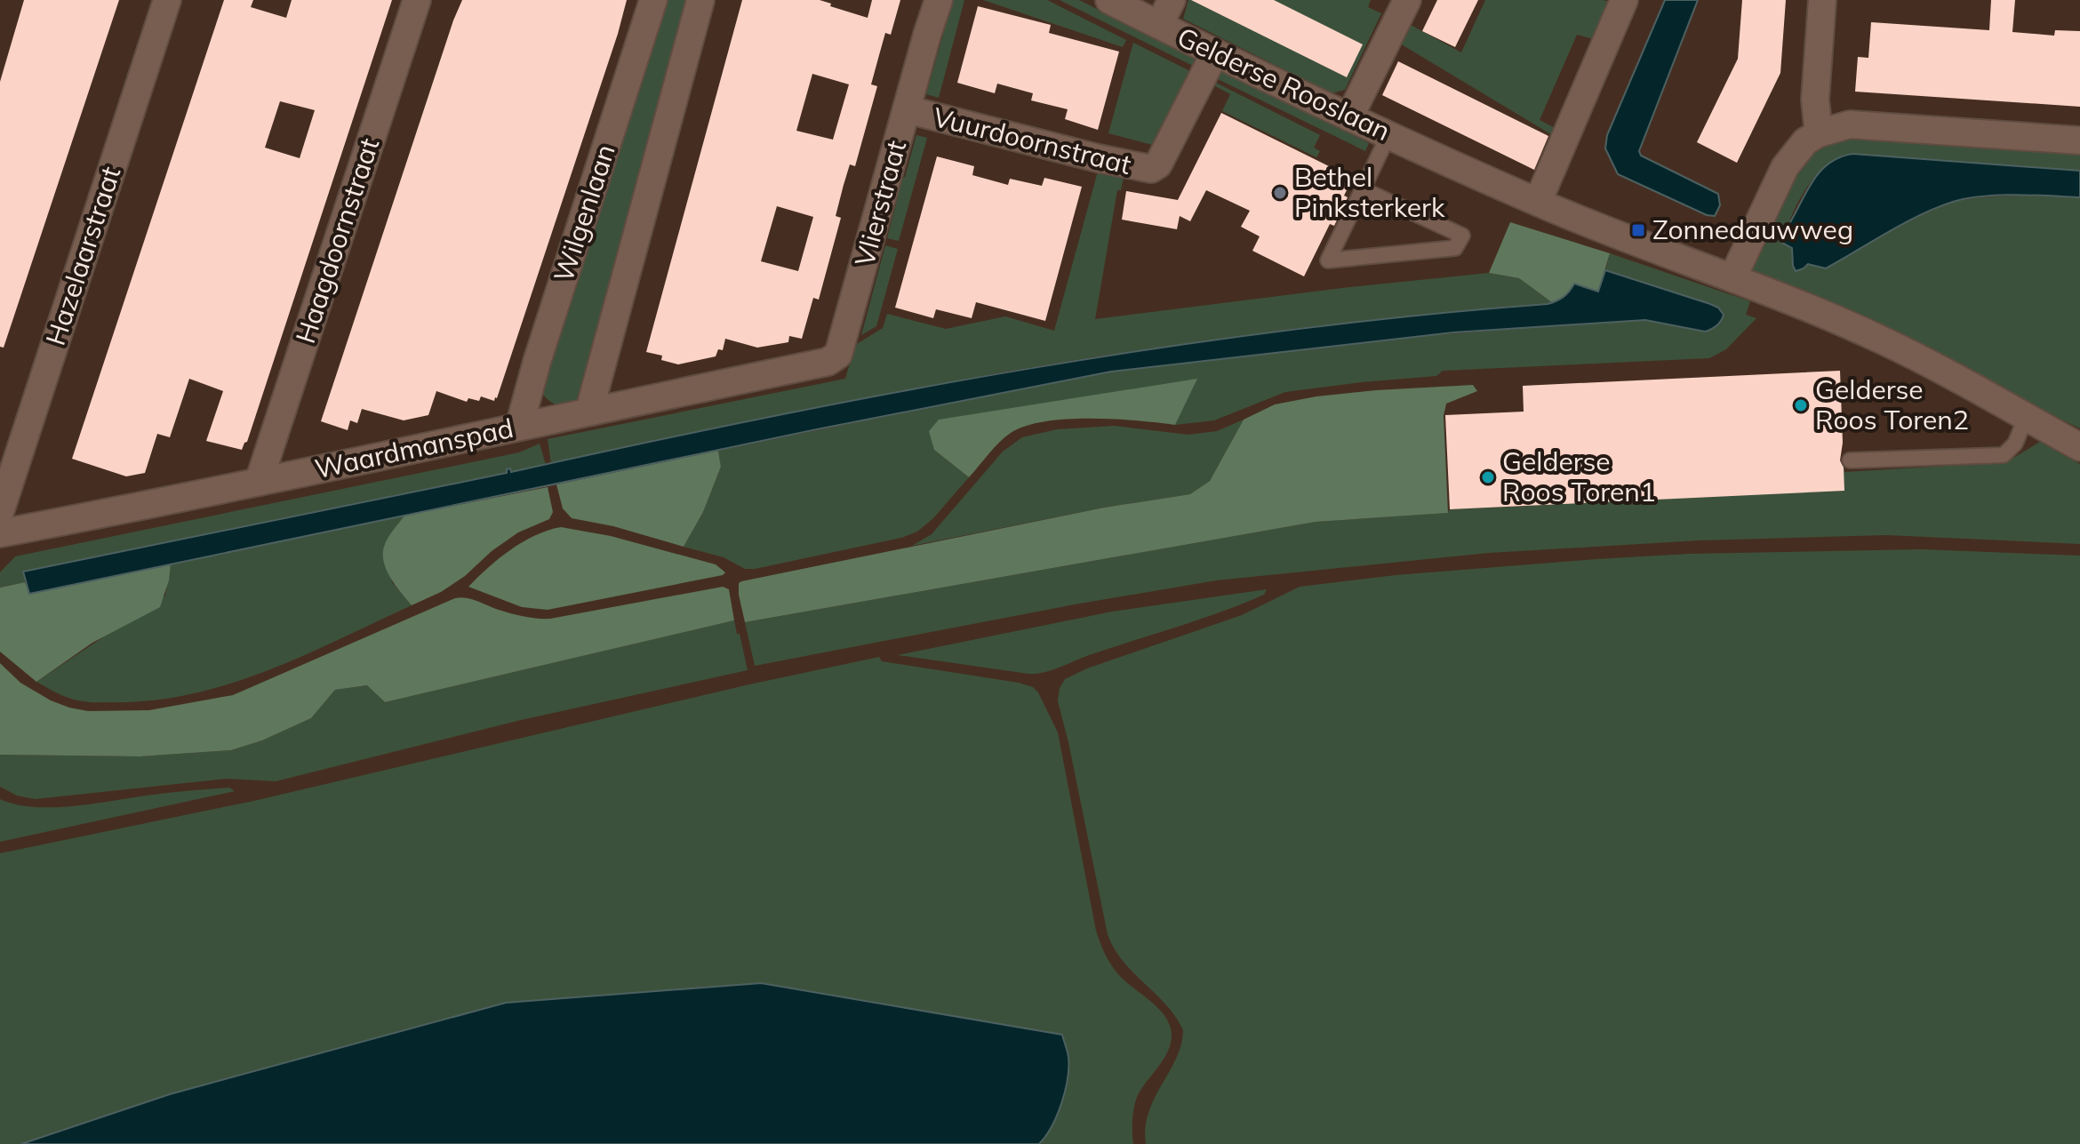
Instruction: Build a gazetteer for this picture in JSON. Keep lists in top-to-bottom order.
{
  "streets": {
    "street": [
      "Gelderse Rooslaan",
      "Vuurdoornstraat",
      "Vlierstraat",
      "Wilgenlaan",
      "Haagdoornstraat",
      "Hazelaarstraat",
      "Waardmanspad"
    ]
  },
  "crossings": [
    ["Gelderse Rooslaan", "Vuurdoornstraat"],
    ["Vuurdoornstraat", "Vlierstraat"],
    ["Vlierstraat", "Waardmanspad"],
    ["Wilgenlaan", "Waardmanspad"],
    ["Haagdoornstraat", "Waardmanspad"]
  ],
  "places": {
    "other": ["Bethel Pinksterkerk", "Gelderse Roos Toren2", "Gelderse Roos Toren1"],
    "transit": ["Zonnedauwweg"]
  }
}
